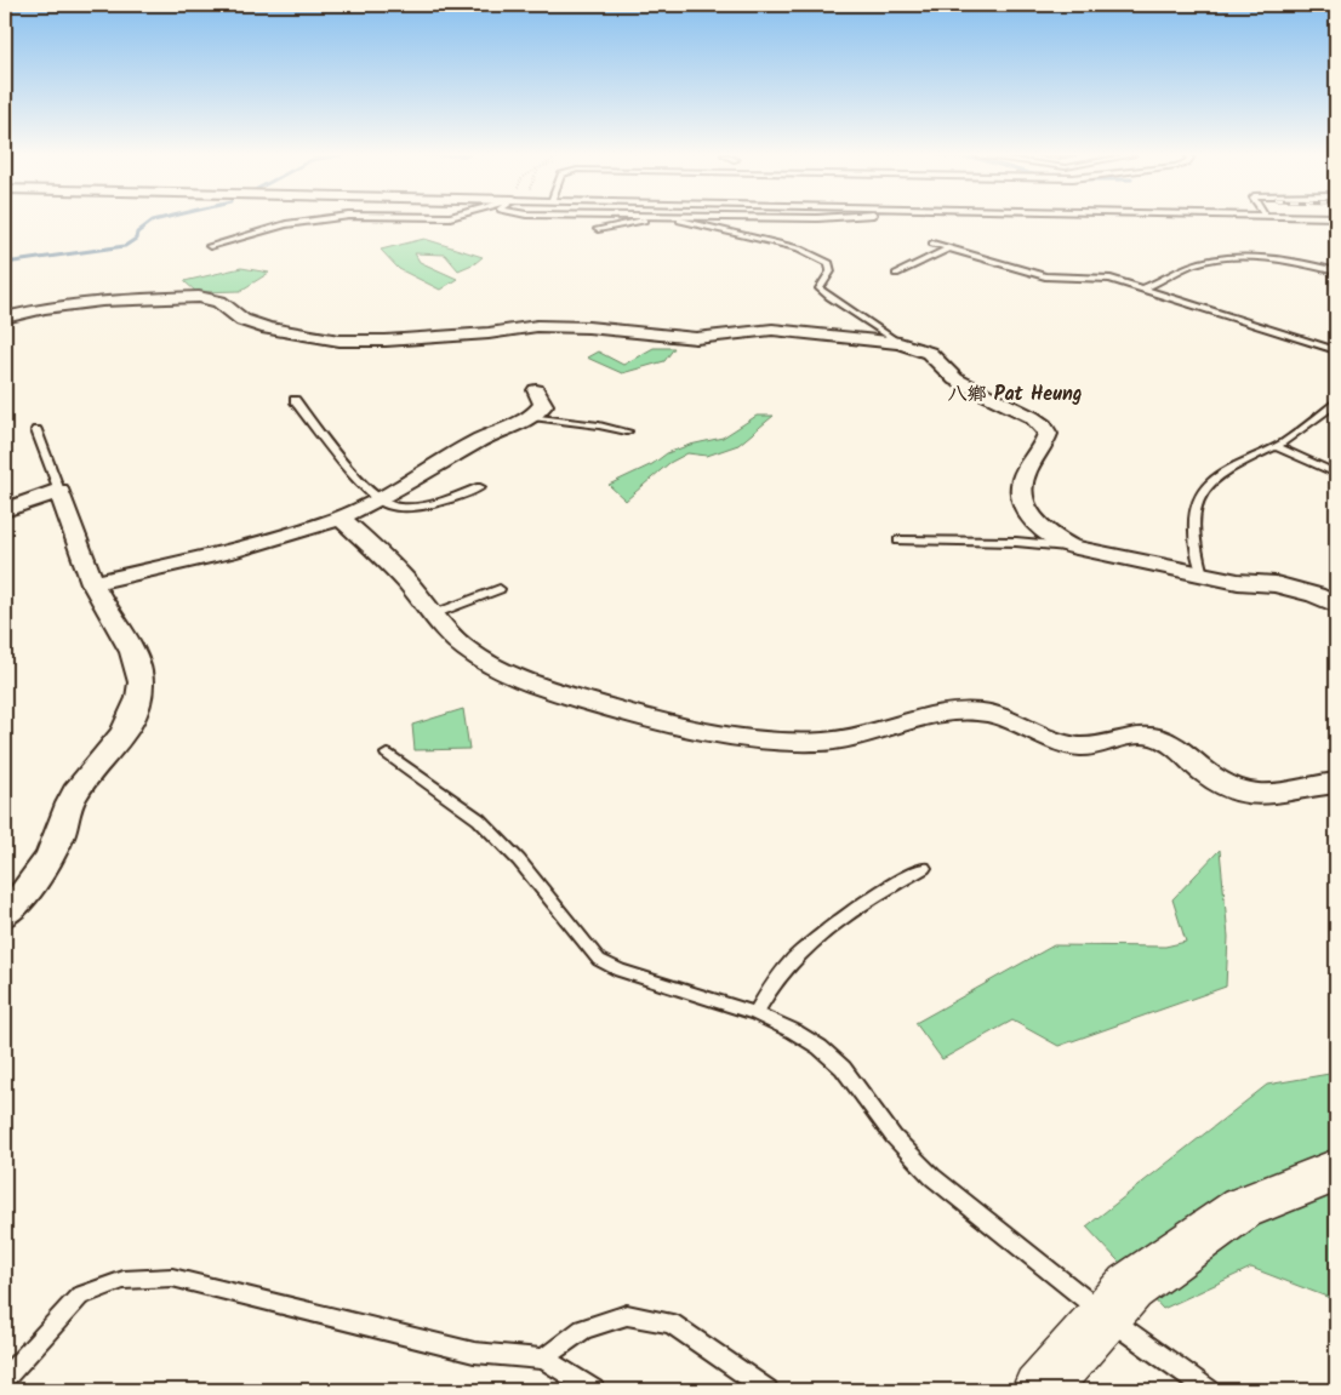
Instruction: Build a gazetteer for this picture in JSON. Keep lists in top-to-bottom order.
{
  "districts": ["八鄉 Pat Heung"]
}
